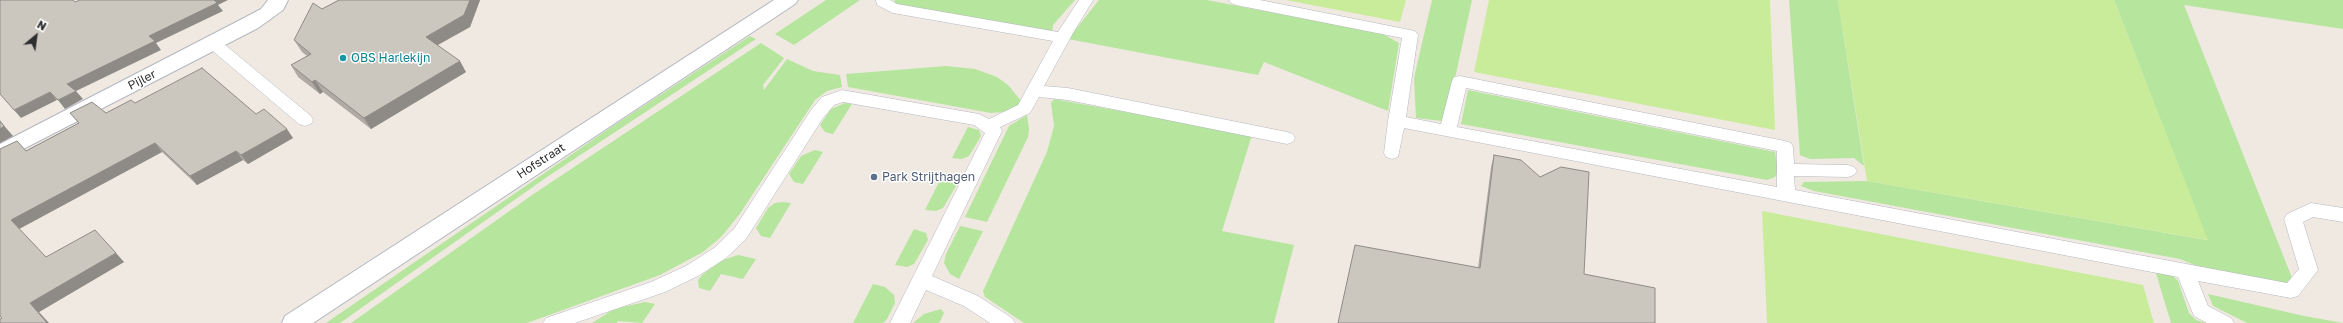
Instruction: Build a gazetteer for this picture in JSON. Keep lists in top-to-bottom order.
{
  "streets": {
    "main road": ["Pijler", "Hofstraat"]
  },
  "places": ["OBS Harlekijn", "Park Strijthagen"],
  "north": "top right"
}
